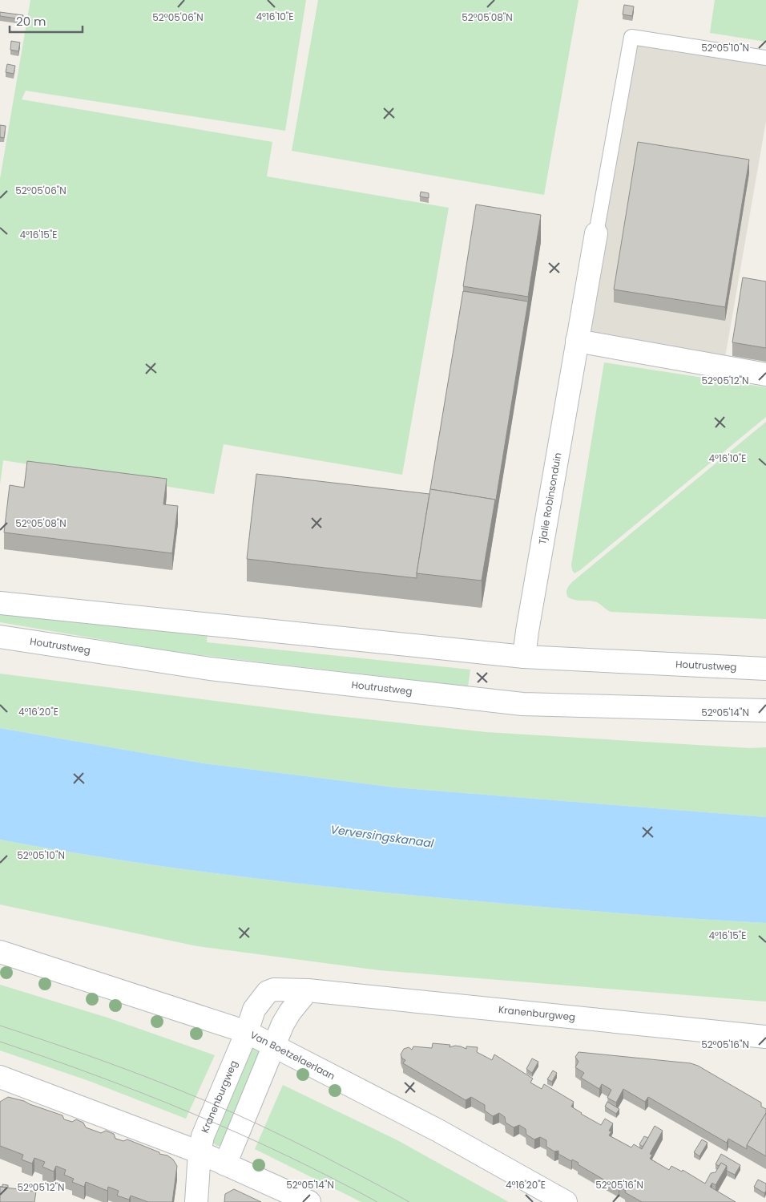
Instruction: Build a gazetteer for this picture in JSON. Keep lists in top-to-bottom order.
{
  "streets": {
    "street": [
      "Tjalie Robinsonduin",
      "Houtrustweg",
      "Kranenburgweg",
      "Van Boetzelaerlaan"
    ]
  },
  "crossings": [
    ["Tjalie Robinsonduin", "Houtrustweg"],
    ["Kranenburgweg", "Van Boetzelaerlaan"]
  ],
  "water": ["Verversingskanaal"],
  "scale_bar": "20 m",
  "coordinates": [
    "4°16'10\"E",
    "52°05'06\"N",
    "52°05'08\"N",
    "52°05'10\"N",
    "4°16'15\"E",
    "52°05'12\"N",
    "4°16'20\"E",
    "52°05'14\"N",
    "52°05'16\"N"
  ]
}
